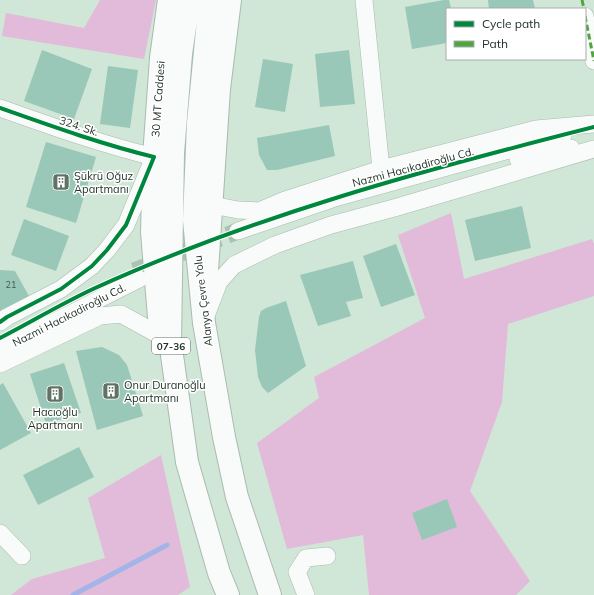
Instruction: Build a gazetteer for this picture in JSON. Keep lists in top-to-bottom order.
{
  "streets": {
    "main road": ["30 MT Caddesi", "Alanya Çevre Yolu", "07-36"],
    "street": ["324. Sk.", "Nazmi Hacıkadiroğlu Cd."]
  },
  "crossings": [
    ["30 MT Caddesi", "324. Sk."],
    ["30 MT Caddesi", "Nazmi Hacıkadiroğlu Cd."],
    ["30 MT Caddesi", "07-36"],
    ["Nazmi Hacıkadiroğlu Cd.", "07-36"]
  ],
  "places": {
    "building": ["Şükrü Oğuz Apartmanı", "Onur Duranoğlu Apartmanı", "Hacıoğlu Apartmanı"]
  },
  "house_numbers": ["21"],
  "legend": ["Cycle path", "Path"]
}
